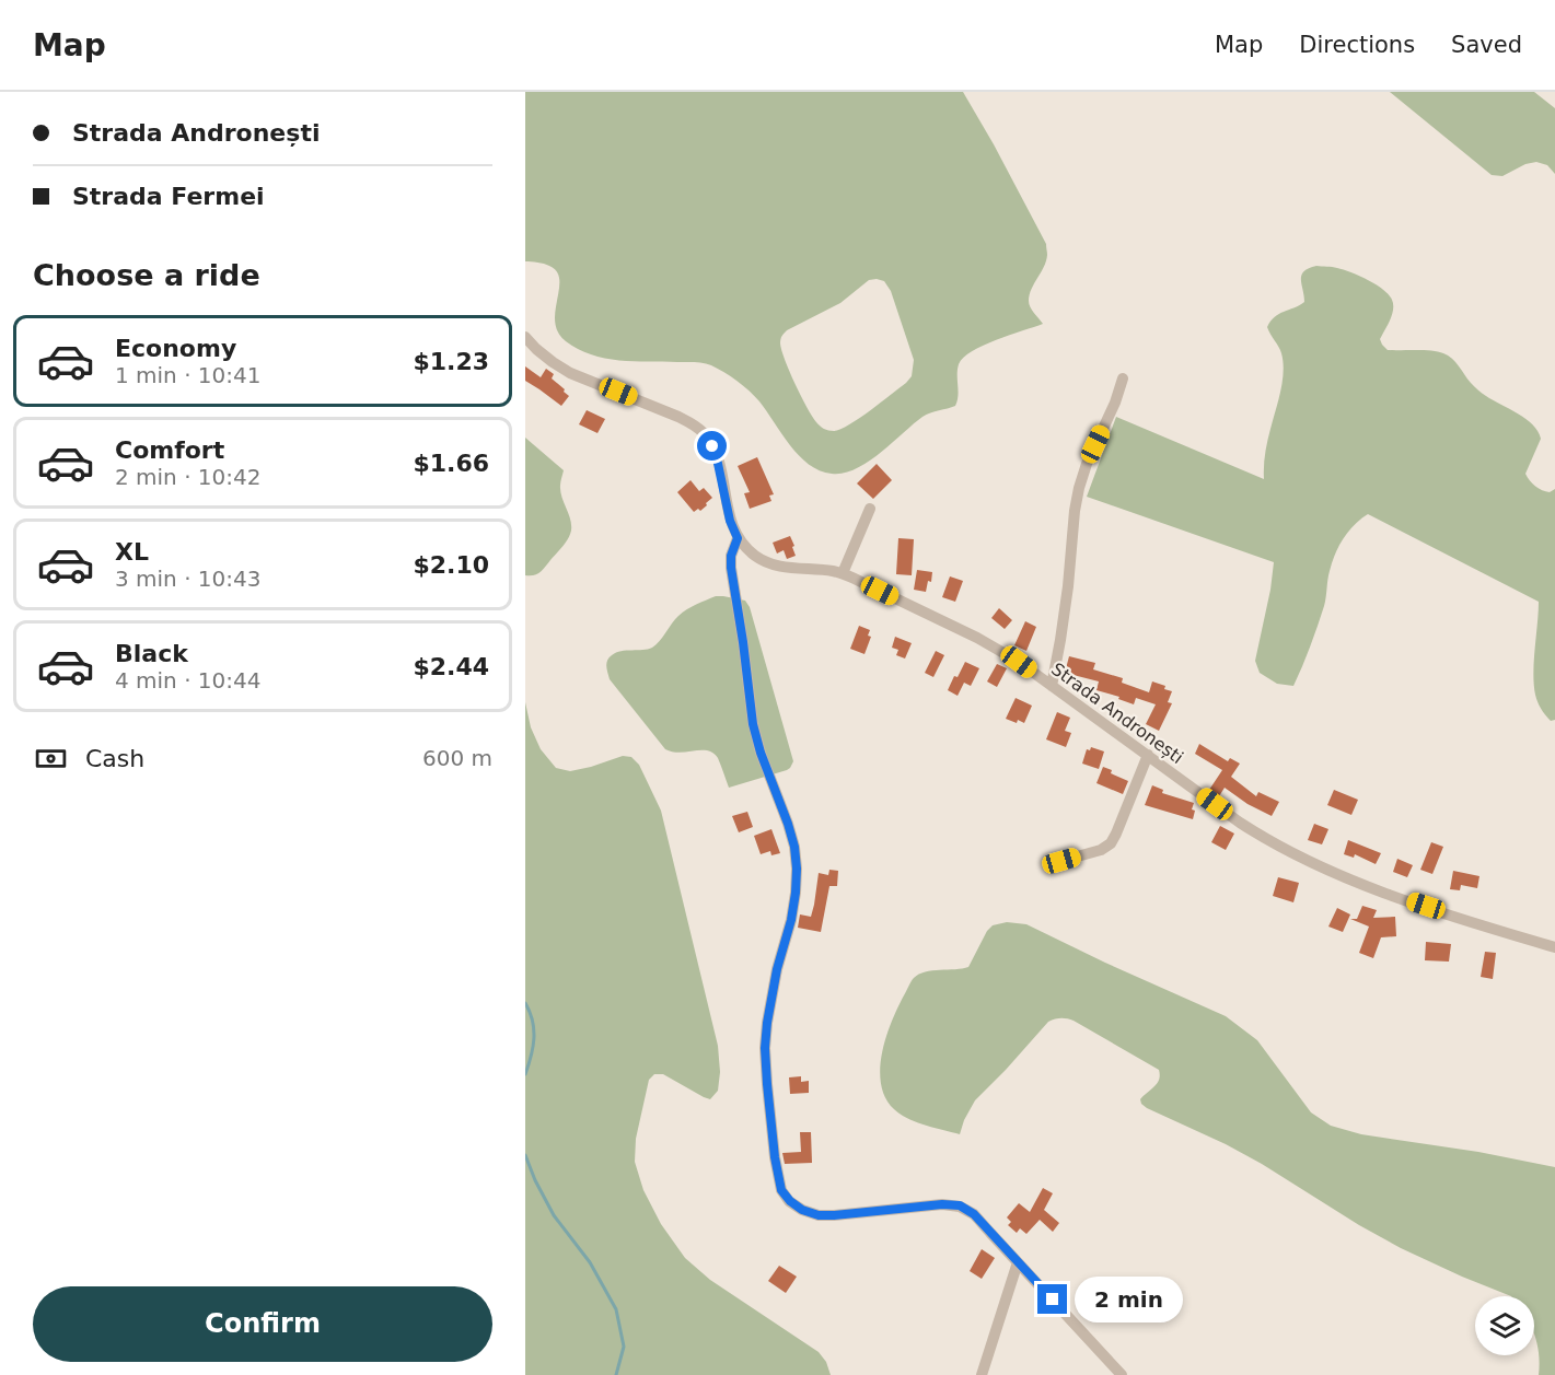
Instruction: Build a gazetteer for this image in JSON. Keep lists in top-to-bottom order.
{
  "streets": {
    "street": ["Strada Andronești"]
  },
  "page": {
    "header": "Map",
    "nav": ["Map", "Directions", "Saved"],
    "banner": ["Strada Andronești", "Strada Fermei"],
    "heading": "Choose a ride",
    "list": [
      {
        "name": "Economy",
        "note": "1 min · 10:41",
        "value": "$1.23"
      },
      {
        "name": "Comfort",
        "note": "2 min · 10:42",
        "value": "$1.66"
      },
      {
        "name": "XL",
        "note": "3 min · 10:43",
        "value": "$2.10"
      },
      {
        "name": "Black",
        "note": "4 min · 10:44",
        "value": "$2.44"
      }
    ],
    "pay": ["Cash", "600 m"],
    "buttons": "Confirm",
    "bubble": "2 min"
  }
}
